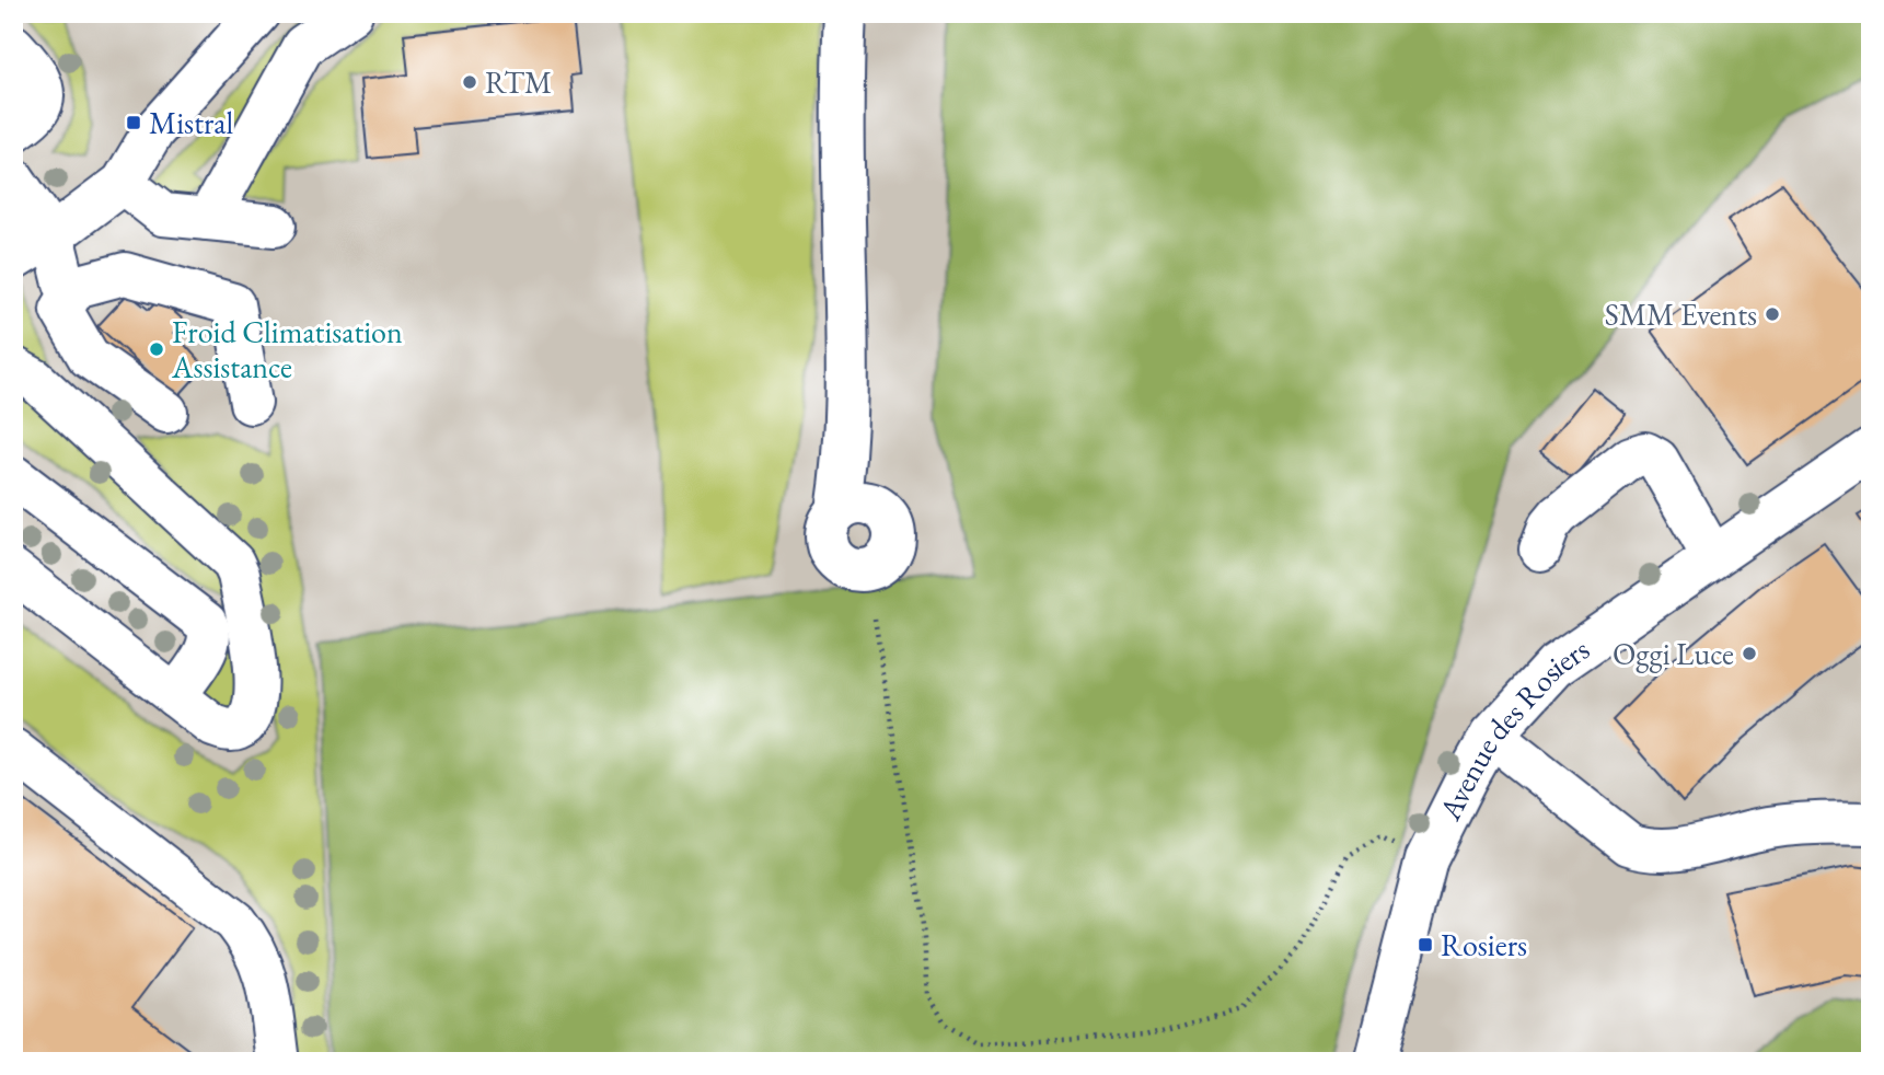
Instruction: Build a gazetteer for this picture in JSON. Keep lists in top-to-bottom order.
{
  "streets": {
    "street": ["Avenue des Rosiers"]
  },
  "places": {
    "other": [
      "RTM",
      "SMM Events",
      "Froid Climatisation Assistance",
      "Oggi Luce"
    ],
    "transit": ["Mistral", "Rosiers"]
  }
}
